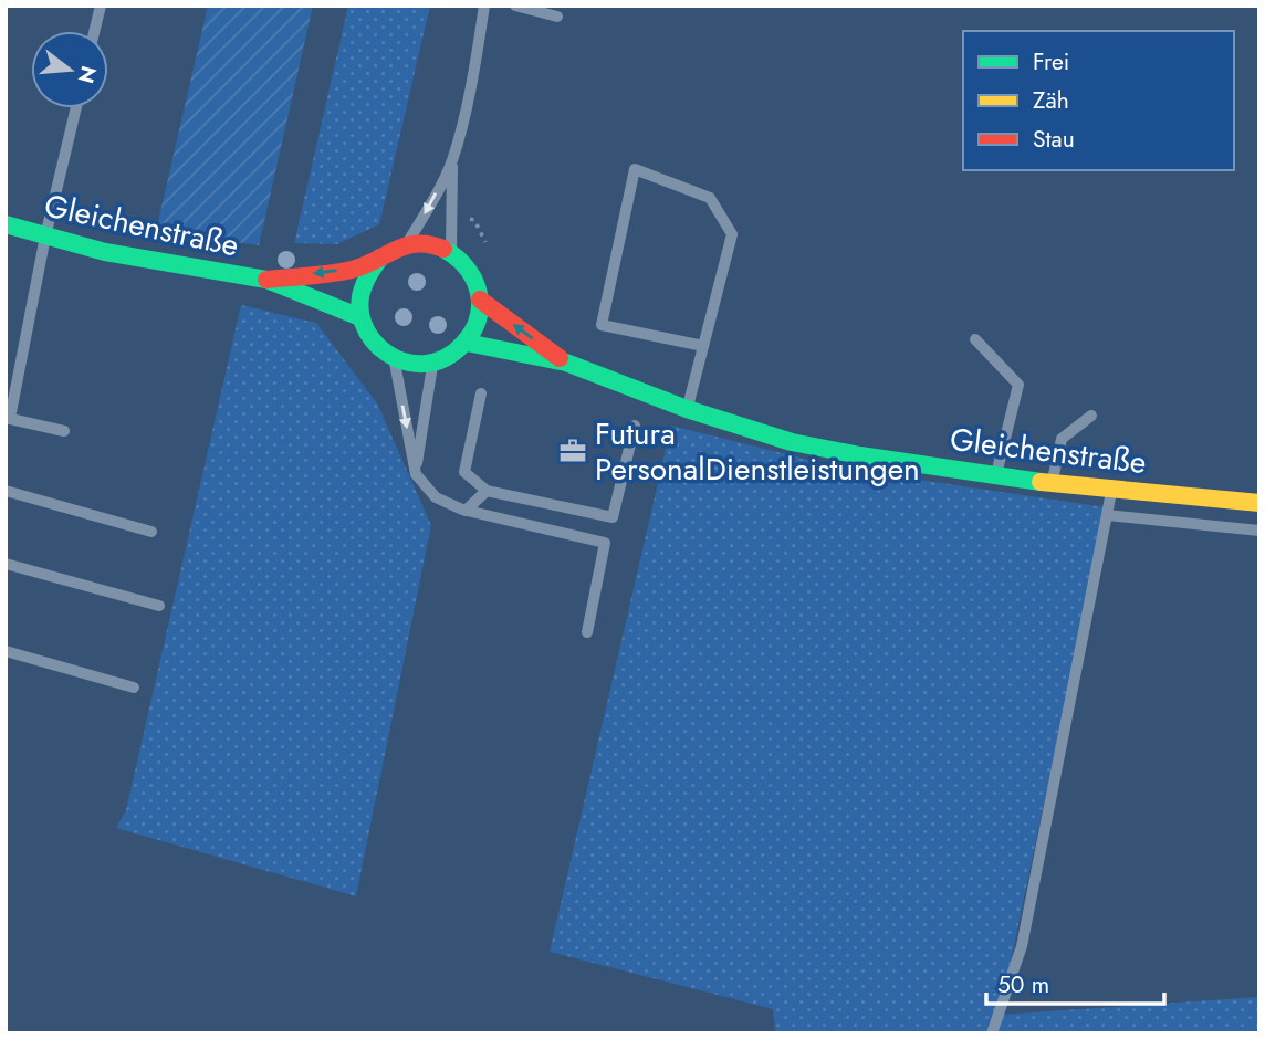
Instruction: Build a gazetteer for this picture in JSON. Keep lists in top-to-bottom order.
{
  "streets": {
    "street": ["Gleichenstraße"]
  },
  "places": {
    "office": ["Futura PersonalDienstleistungen"]
  },
  "legend": ["Frei", "Zäh", "Stau"],
  "scale_bar": "50 m",
  "north": "right"
}
